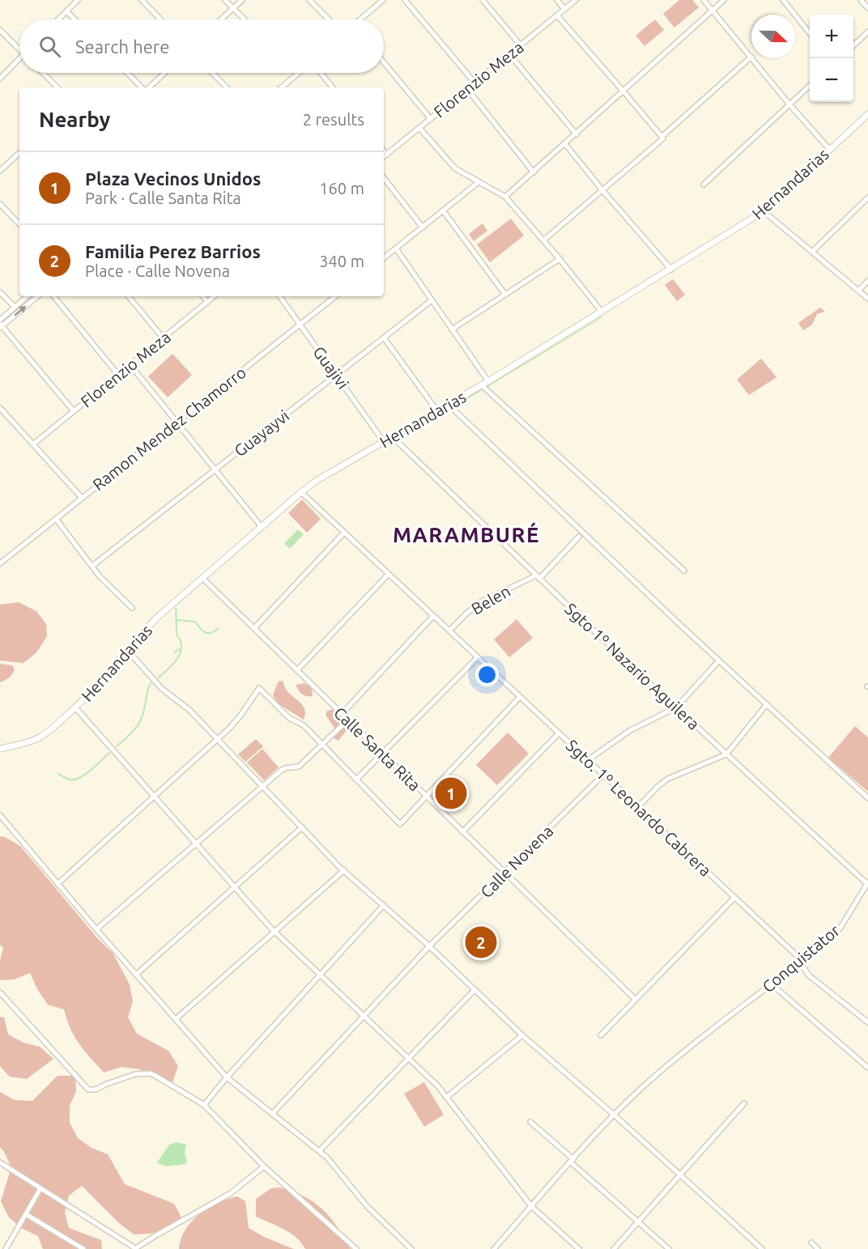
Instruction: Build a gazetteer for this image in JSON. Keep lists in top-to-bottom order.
{
  "streets": {
    "street": [
      "Florenzio Meza",
      "Hernandarias",
      "Guajivi",
      "Ramon Mendez Chamorro",
      "Guayayvi",
      "Belen",
      "Sgto 1º Nazario Aguilera",
      "Calle Santa Rita",
      "Sgto. 1º Leonardo Cabrera",
      "Calle Novena",
      "Conquistator"
    ]
  },
  "crossings": [
    ["Hernandarias", "Guajivi"],
    ["Hernandarias", "Sgto 1º Nazario Aguilera"],
    ["Hernandarias", "Calle Santa Rita"],
    ["Hernandarias", "Sgto. 1º Leonardo Cabrera"],
    ["Guajivi", "Ramon Mendez Chamorro"],
    ["Guajivi", "Guayayvi"],
    ["Belen", "Sgto 1º Nazario Aguilera"],
    ["Belen", "Sgto. 1º Leonardo Cabrera"],
    ["Sgto 1º Nazario Aguilera", "Conquistator"],
    ["Calle Santa Rita", "Calle Novena"],
    ["Sgto. 1º Leonardo Cabrera", "Calle Novena"],
    ["Sgto. 1º Leonardo Cabrera", "Conquistator"]
  ],
  "districts": ["MARAMBURÉ"],
  "north": "right",
  "page": {
    "map_buttons": ["+", "−"],
    "search": "Search here",
    "heading": ["Nearby", "2 results"],
    "list": [
      {
        "mark": "1",
        "name": "Plaza Vecinos Unidos",
        "note": "Park · Calle Santa Rita",
        "value": "160 m"
      },
      {
        "mark": "2",
        "name": "Familia Perez Barrios",
        "note": "Place · Calle Novena",
        "value": "340 m"
      }
    ],
    "pins": ["1", "2"]
  }
}
